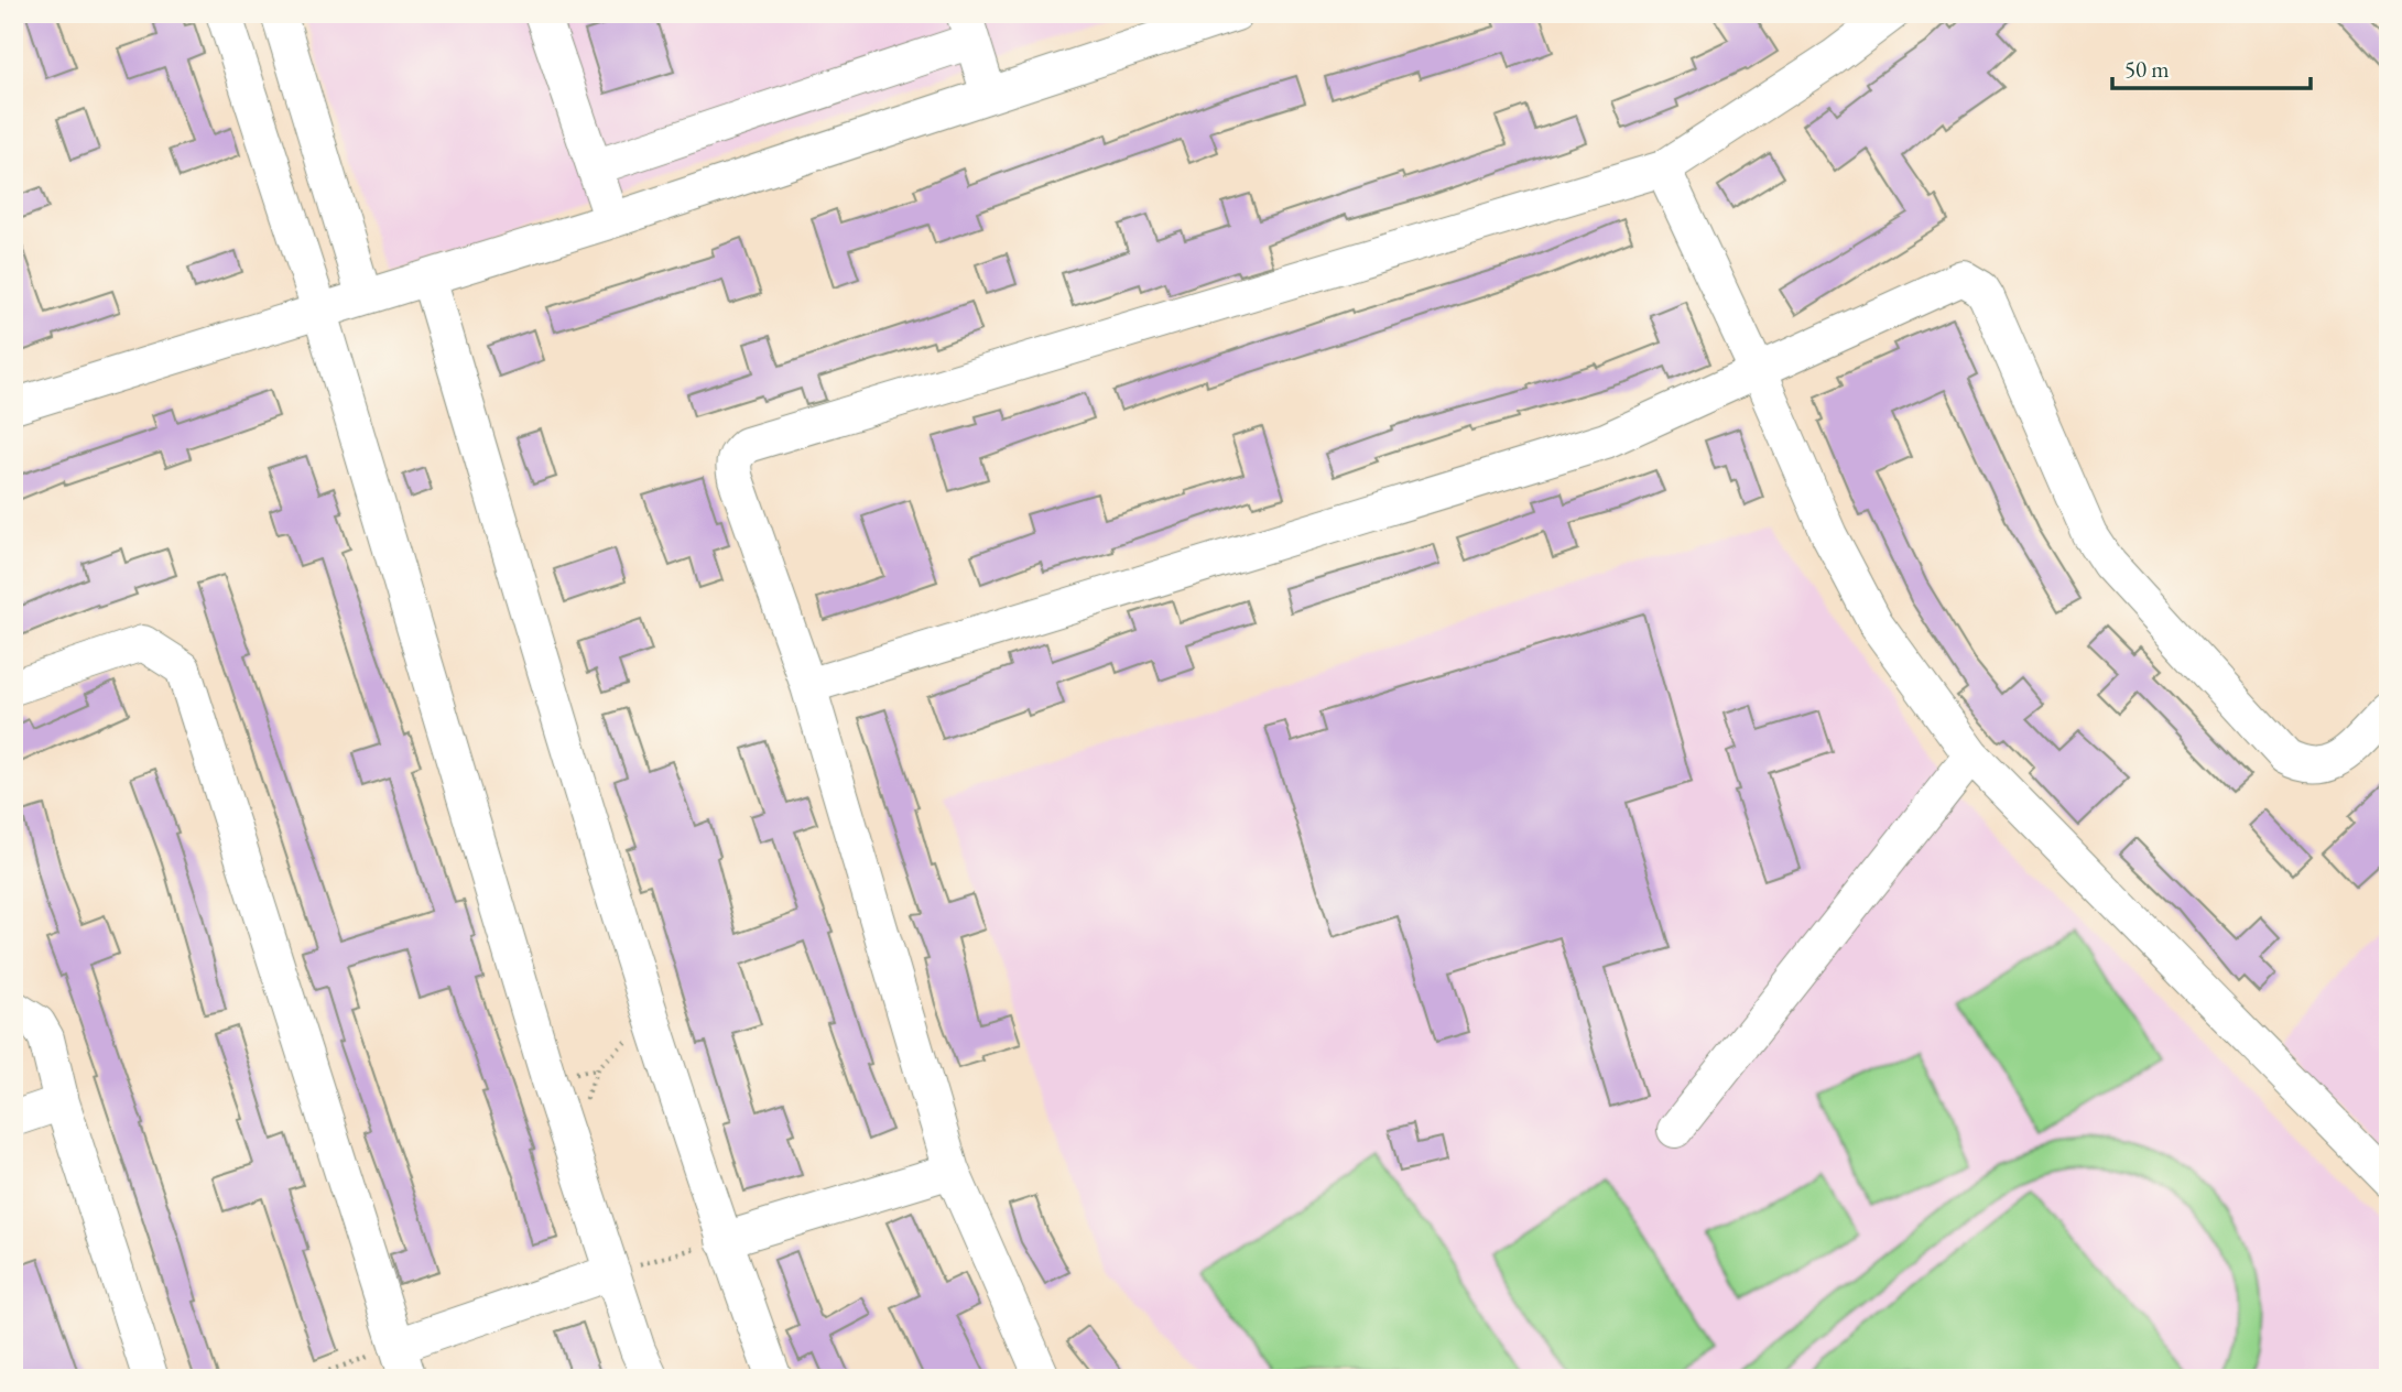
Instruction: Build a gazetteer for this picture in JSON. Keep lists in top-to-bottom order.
{
  "scale_bar": "50 m"
}
